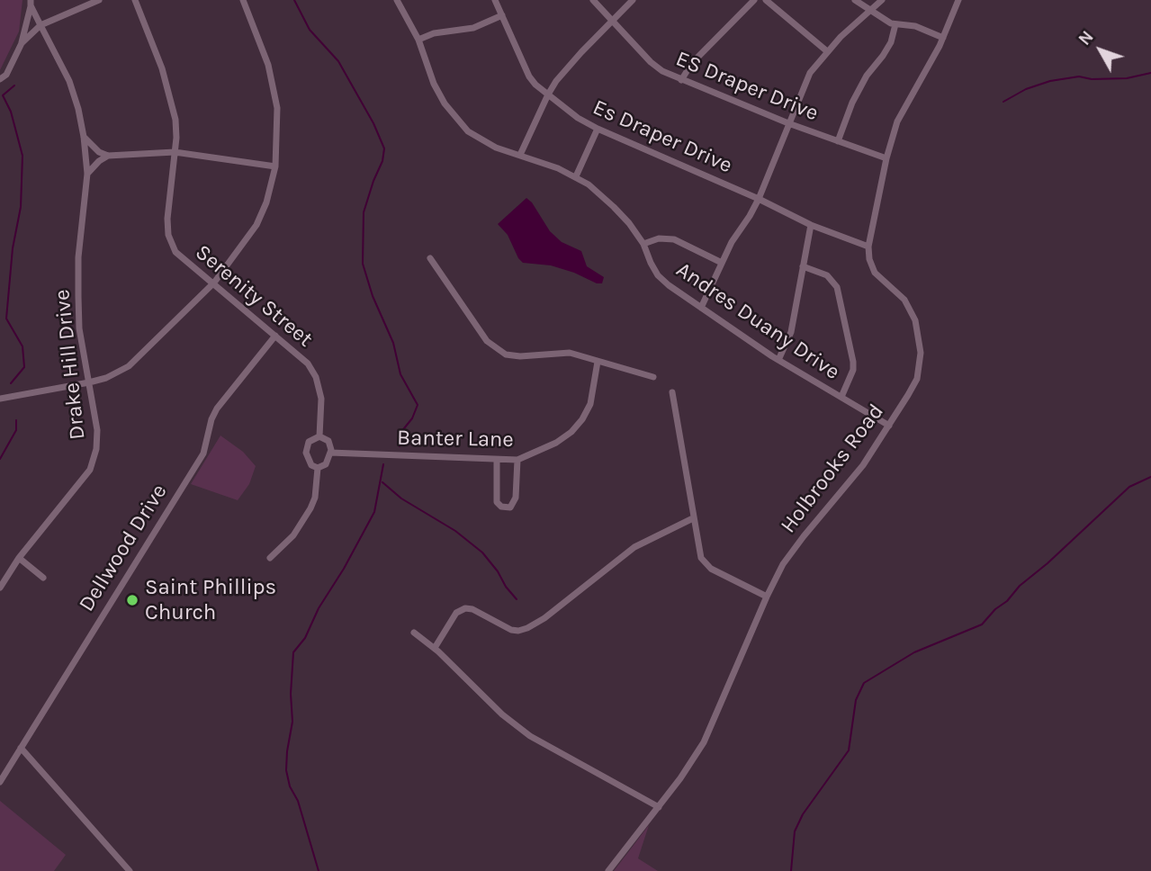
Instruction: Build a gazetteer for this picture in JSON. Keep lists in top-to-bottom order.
{
  "streets": {
    "street": [
      "ES Draper Drive",
      "Es Draper Drive",
      "Serenity Street",
      "Andres Duany Drive",
      "Drake Hill Drive",
      "Banter Lane",
      "Holbrooks Road",
      "Dellwood Drive"
    ]
  },
  "crossings": [
    ["ES Draper Drive", "Holbrooks Road"],
    ["Es Draper Drive", "Holbrooks Road"],
    ["Serenity Street", "Banter Lane"],
    ["Serenity Street", "Dellwood Drive"],
    ["Andres Duany Drive", "Holbrooks Road"]
  ],
  "places": ["Saint Phillips Church"],
  "north": "top left"
}
